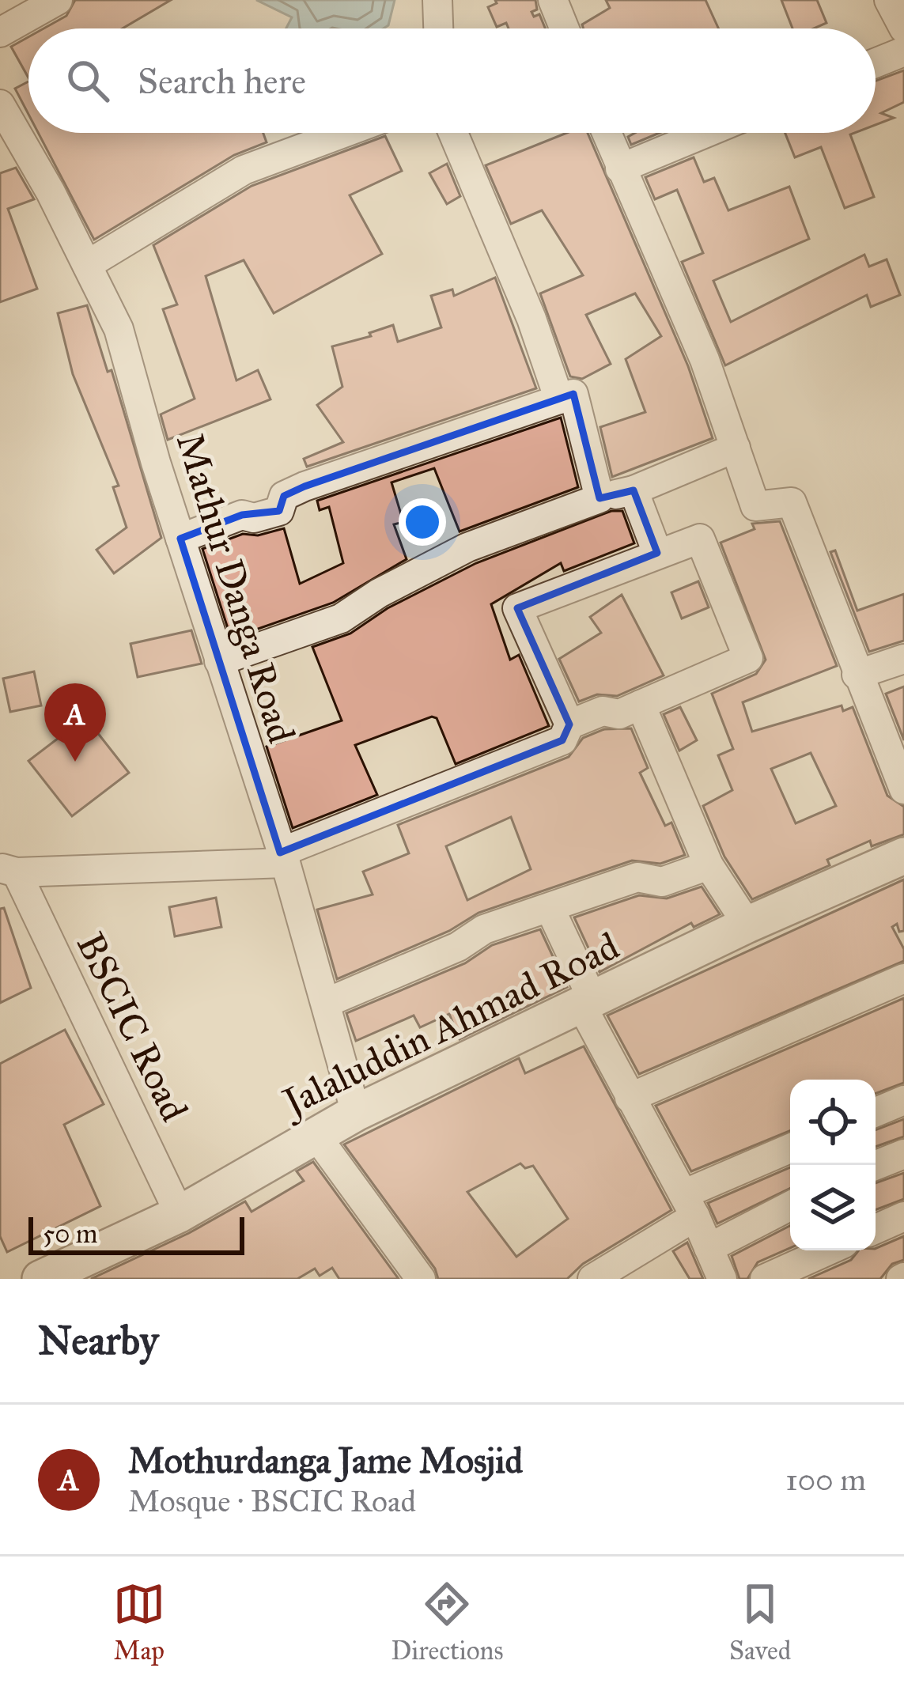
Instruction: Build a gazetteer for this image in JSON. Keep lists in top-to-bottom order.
{
  "streets": {
    "street": ["Mathur Danga Road", "Jalaluddin Ahmad Road", "BSCIC Road"]
  },
  "crossings": [
    ["Mathur Danga Road", "Jalaluddin Ahmad Road"],
    ["Mathur Danga Road", "BSCIC Road"],
    ["Jalaluddin Ahmad Road", "BSCIC Road"]
  ],
  "scale_bar": "50 m",
  "page": {
    "search": "Search here",
    "pins": "A",
    "scale": "50 m",
    "heading": "Nearby",
    "list": [
      {
        "mark": "A",
        "name": "Mothurdanga Jame Mosjid",
        "note": "Mosque · BSCIC Road",
        "value": "100 m"
      }
    ],
    "nav": ["Map", "Directions", "Saved"]
  }
}
